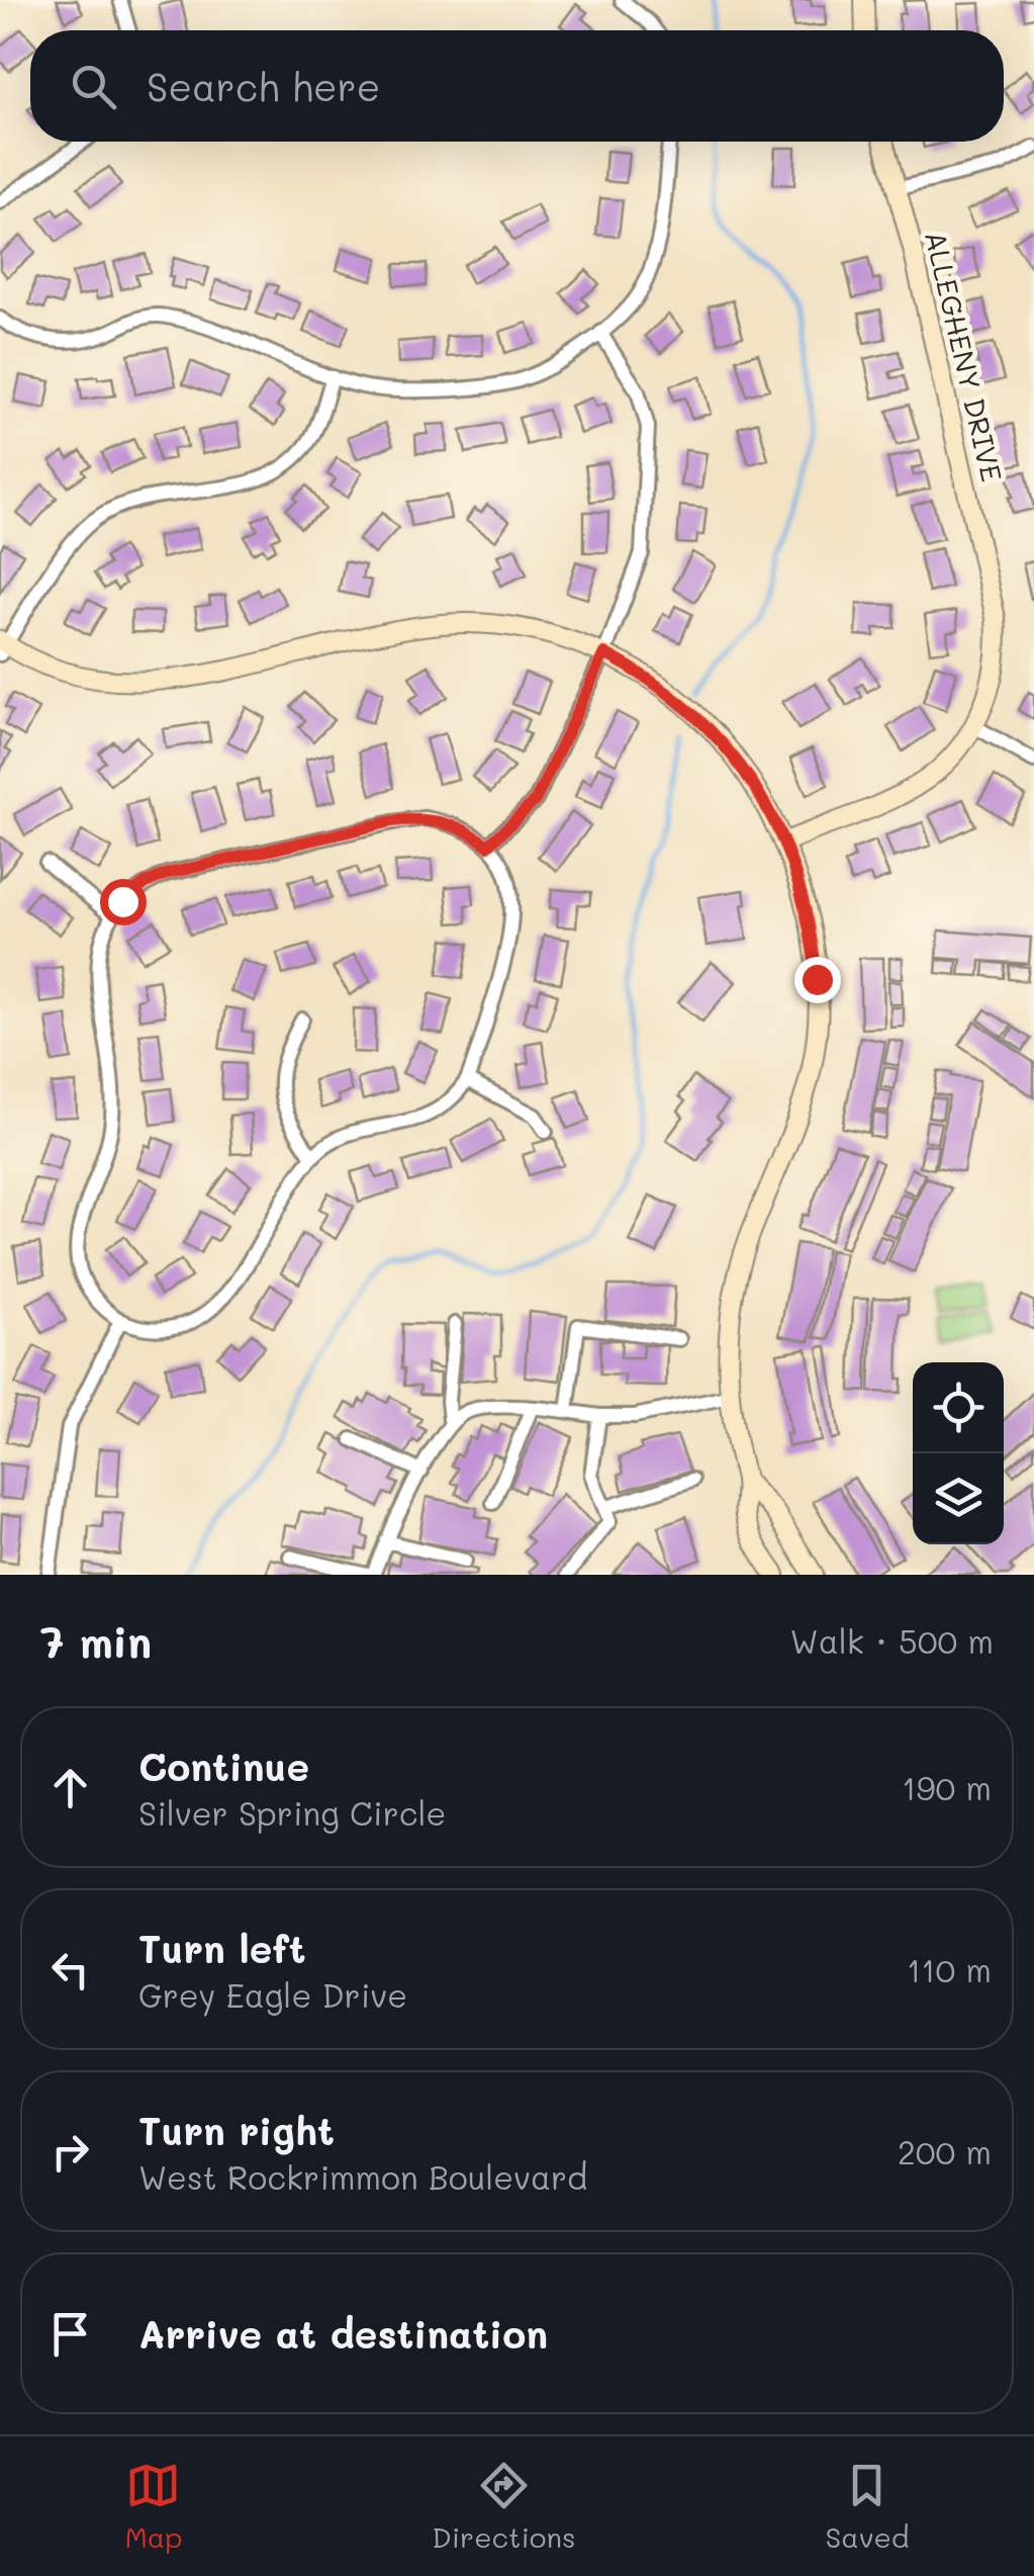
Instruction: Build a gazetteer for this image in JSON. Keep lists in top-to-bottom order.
{
  "streets": {
    "main road": ["ALLEGHENY DRIVE"]
  },
  "page": {
    "search": "Search here",
    "heading": ["7 min", "Walk · 500 m"],
    "list": [
      ["Continue", "Silver Spring Circle", "190 m"],
      ["Turn left", "Grey Eagle Drive", "110 m"],
      ["Turn right", "West Rockrimmon Boulevard", "200 m"],
      "Arrive at destination"
    ],
    "nav": ["Map", "Directions", "Saved"]
  }
}
